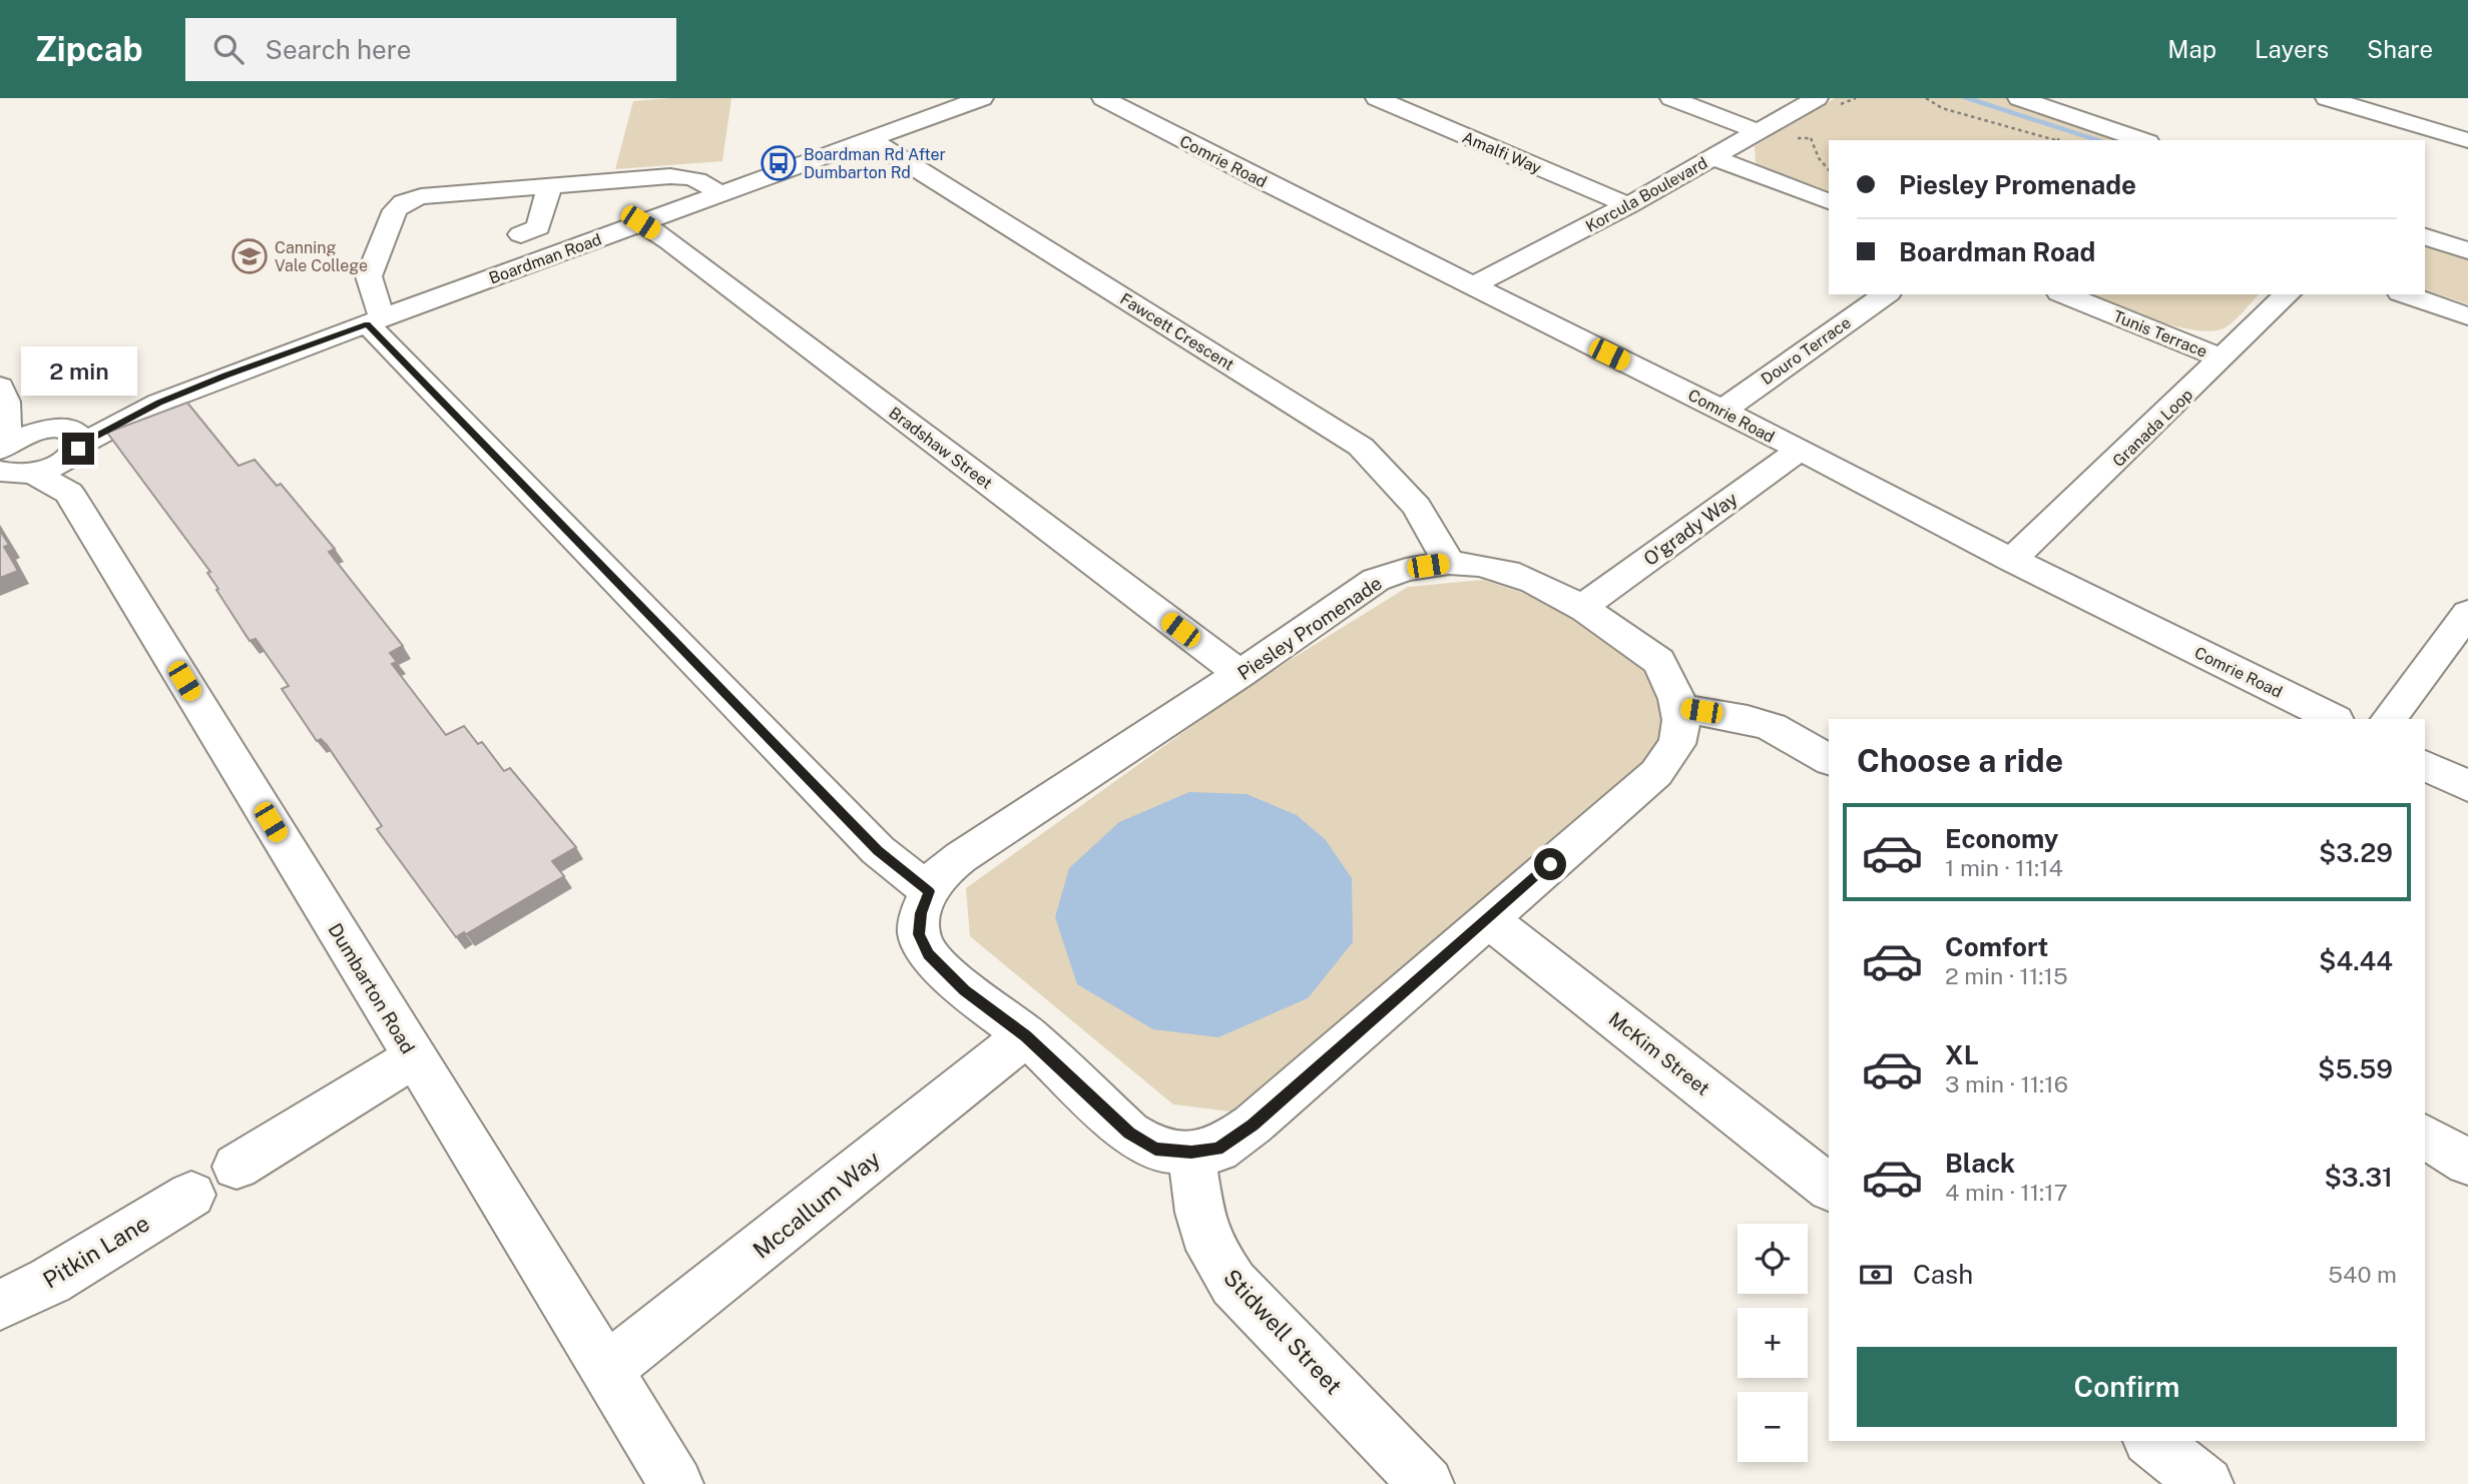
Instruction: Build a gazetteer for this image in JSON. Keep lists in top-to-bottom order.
{
  "streets": {
    "street": [
      "Amalfi Way",
      "Comrie Road",
      "Korcula Boulevard",
      "Boardman Road",
      "Fawcett Crescent",
      "Tunis Terrace",
      "Douro Terrace",
      "Granada Loop",
      "Bradshaw Street",
      "O'grady Way",
      "Piesley Promenade",
      "Dumbarton Road",
      "McKim Street",
      "Mccallum Way",
      "Pitkin Lane",
      "Stidwell Street"
    ]
  },
  "crossings": [
    ["Amalfi Way", "Korcula Boulevard"],
    ["Comrie Road", "Korcula Boulevard"],
    ["Comrie Road", "Douro Terrace"],
    ["Comrie Road", "Granada Loop"],
    ["Comrie Road", "O'grady Way"],
    ["Boardman Road", "Fawcett Crescent"],
    ["Boardman Road", "Bradshaw Street"],
    ["Boardman Road", "Dumbarton Road"],
    ["Fawcett Crescent", "Piesley Promenade"],
    ["Tunis Terrace", "Granada Loop"],
    ["Bradshaw Street", "Piesley Promenade"],
    ["O'grady Way", "Piesley Promenade"],
    ["Piesley Promenade", "McKim Street"],
    ["Piesley Promenade", "Mccallum Way"],
    ["Piesley Promenade", "Stidwell Street"],
    ["Dumbarton Road", "Mccallum Way"]
  ],
  "places": {
    "bus stop": ["Boardman Rd After Dumbarton Rd"],
    "school or university": ["Canning Vale College"]
  },
  "page": {
    "header": "Zipcab",
    "search": "Search here",
    "nav": ["Map", "Layers", "Share"],
    "banner": ["Piesley Promenade", "Boardman Road"],
    "bubble": "2 min",
    "heading": "Choose a ride",
    "list": [
      {
        "name": "Economy",
        "note": "1 min · 11:14",
        "value": "$3.29"
      },
      {
        "name": "Comfort",
        "note": "2 min · 11:15",
        "value": "$4.44"
      },
      {
        "name": "XL",
        "note": "3 min · 11:16",
        "value": "$5.59"
      },
      {
        "name": "Black",
        "note": "4 min · 11:17",
        "value": "$3.31"
      }
    ],
    "map_buttons": ["+", "−"],
    "pay": ["Cash", "540 m"],
    "buttons": "Confirm"
  }
}
